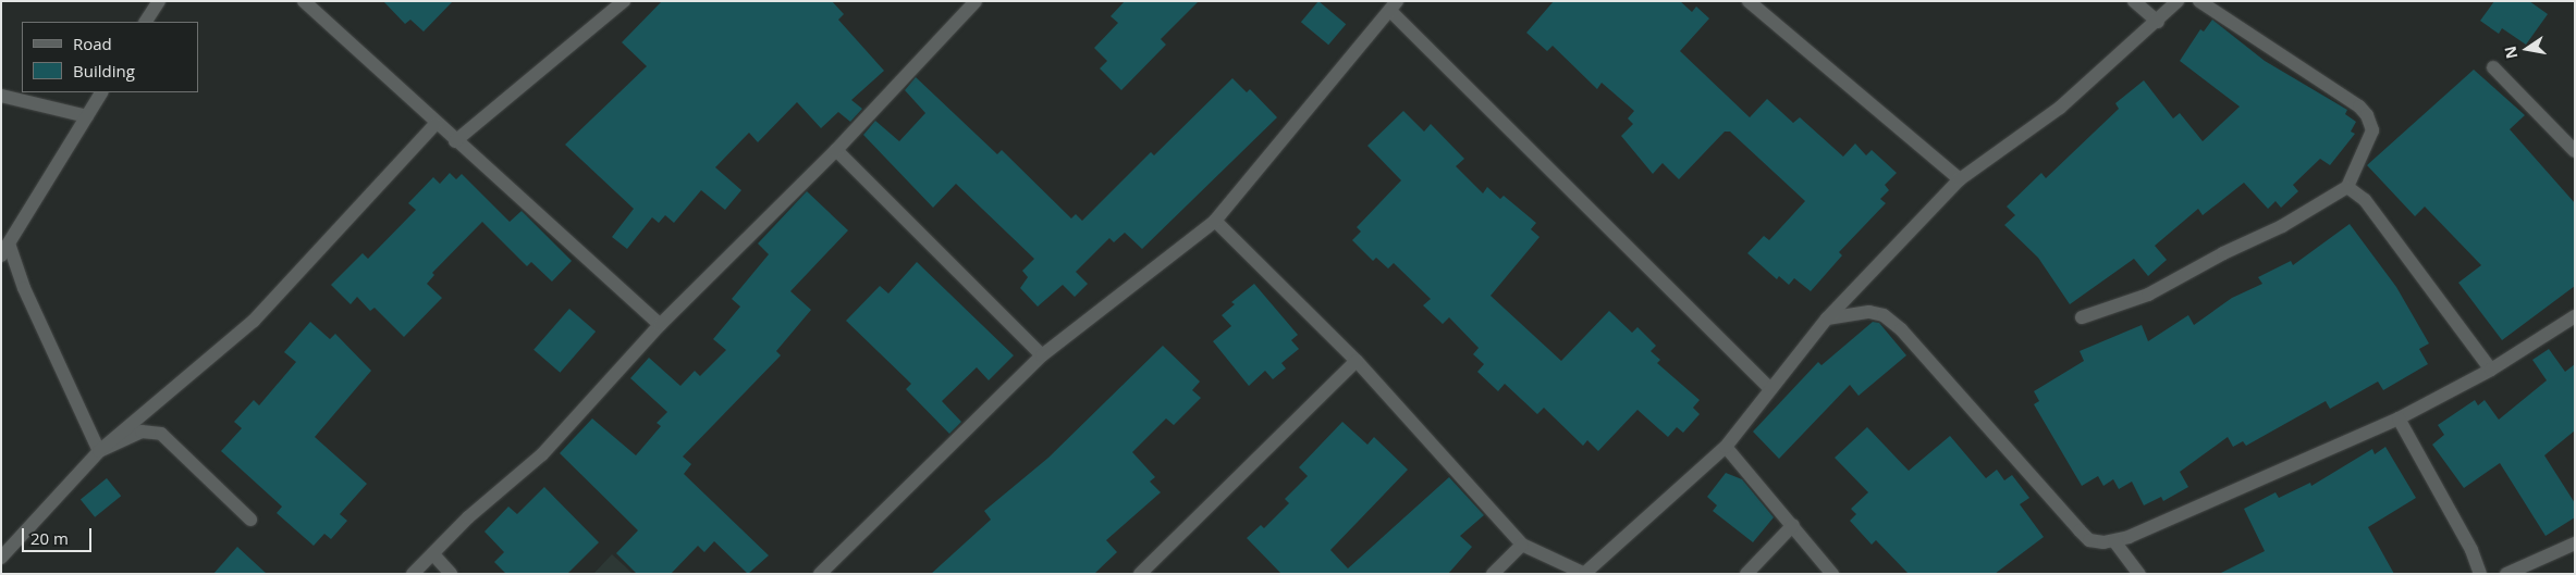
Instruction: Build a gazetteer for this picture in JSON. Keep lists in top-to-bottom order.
{
  "legend": ["Road", "Building"],
  "scale_bar": "20 m",
  "north": "left"
}
